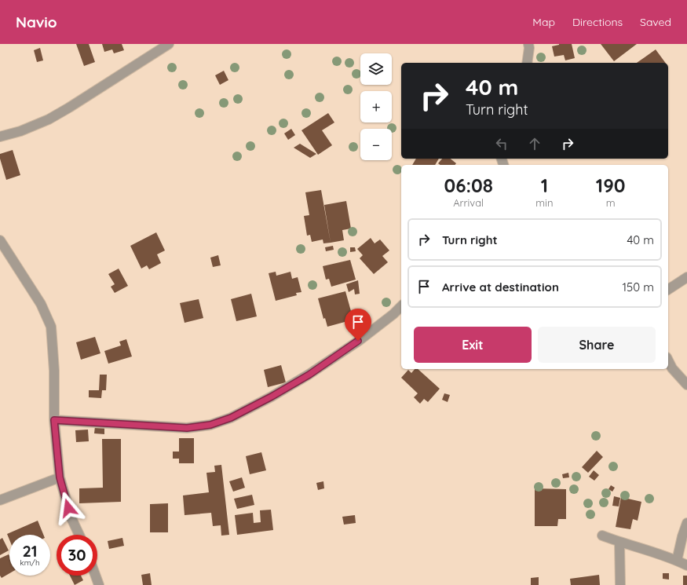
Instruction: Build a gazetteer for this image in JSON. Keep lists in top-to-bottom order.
{
  "page": {
    "header": "Navio",
    "nav": ["Map", "Directions", "Saved"],
    "map_buttons": ["+", "−"],
    "turn": ["40 m", "Turn right"],
    "eta": [
      "06:08",
      "Arrival",
      "1",
      "min",
      "190",
      "m"
    ],
    "list": [
      {
        "name": "Turn right",
        "value": "40 m"
      },
      {
        "name": "Arrive at destination",
        "value": "150 m"
      }
    ],
    "buttons": ["Exit", "Share"],
    "speed": "21 km/h",
    "limit": "30"
  }
}
